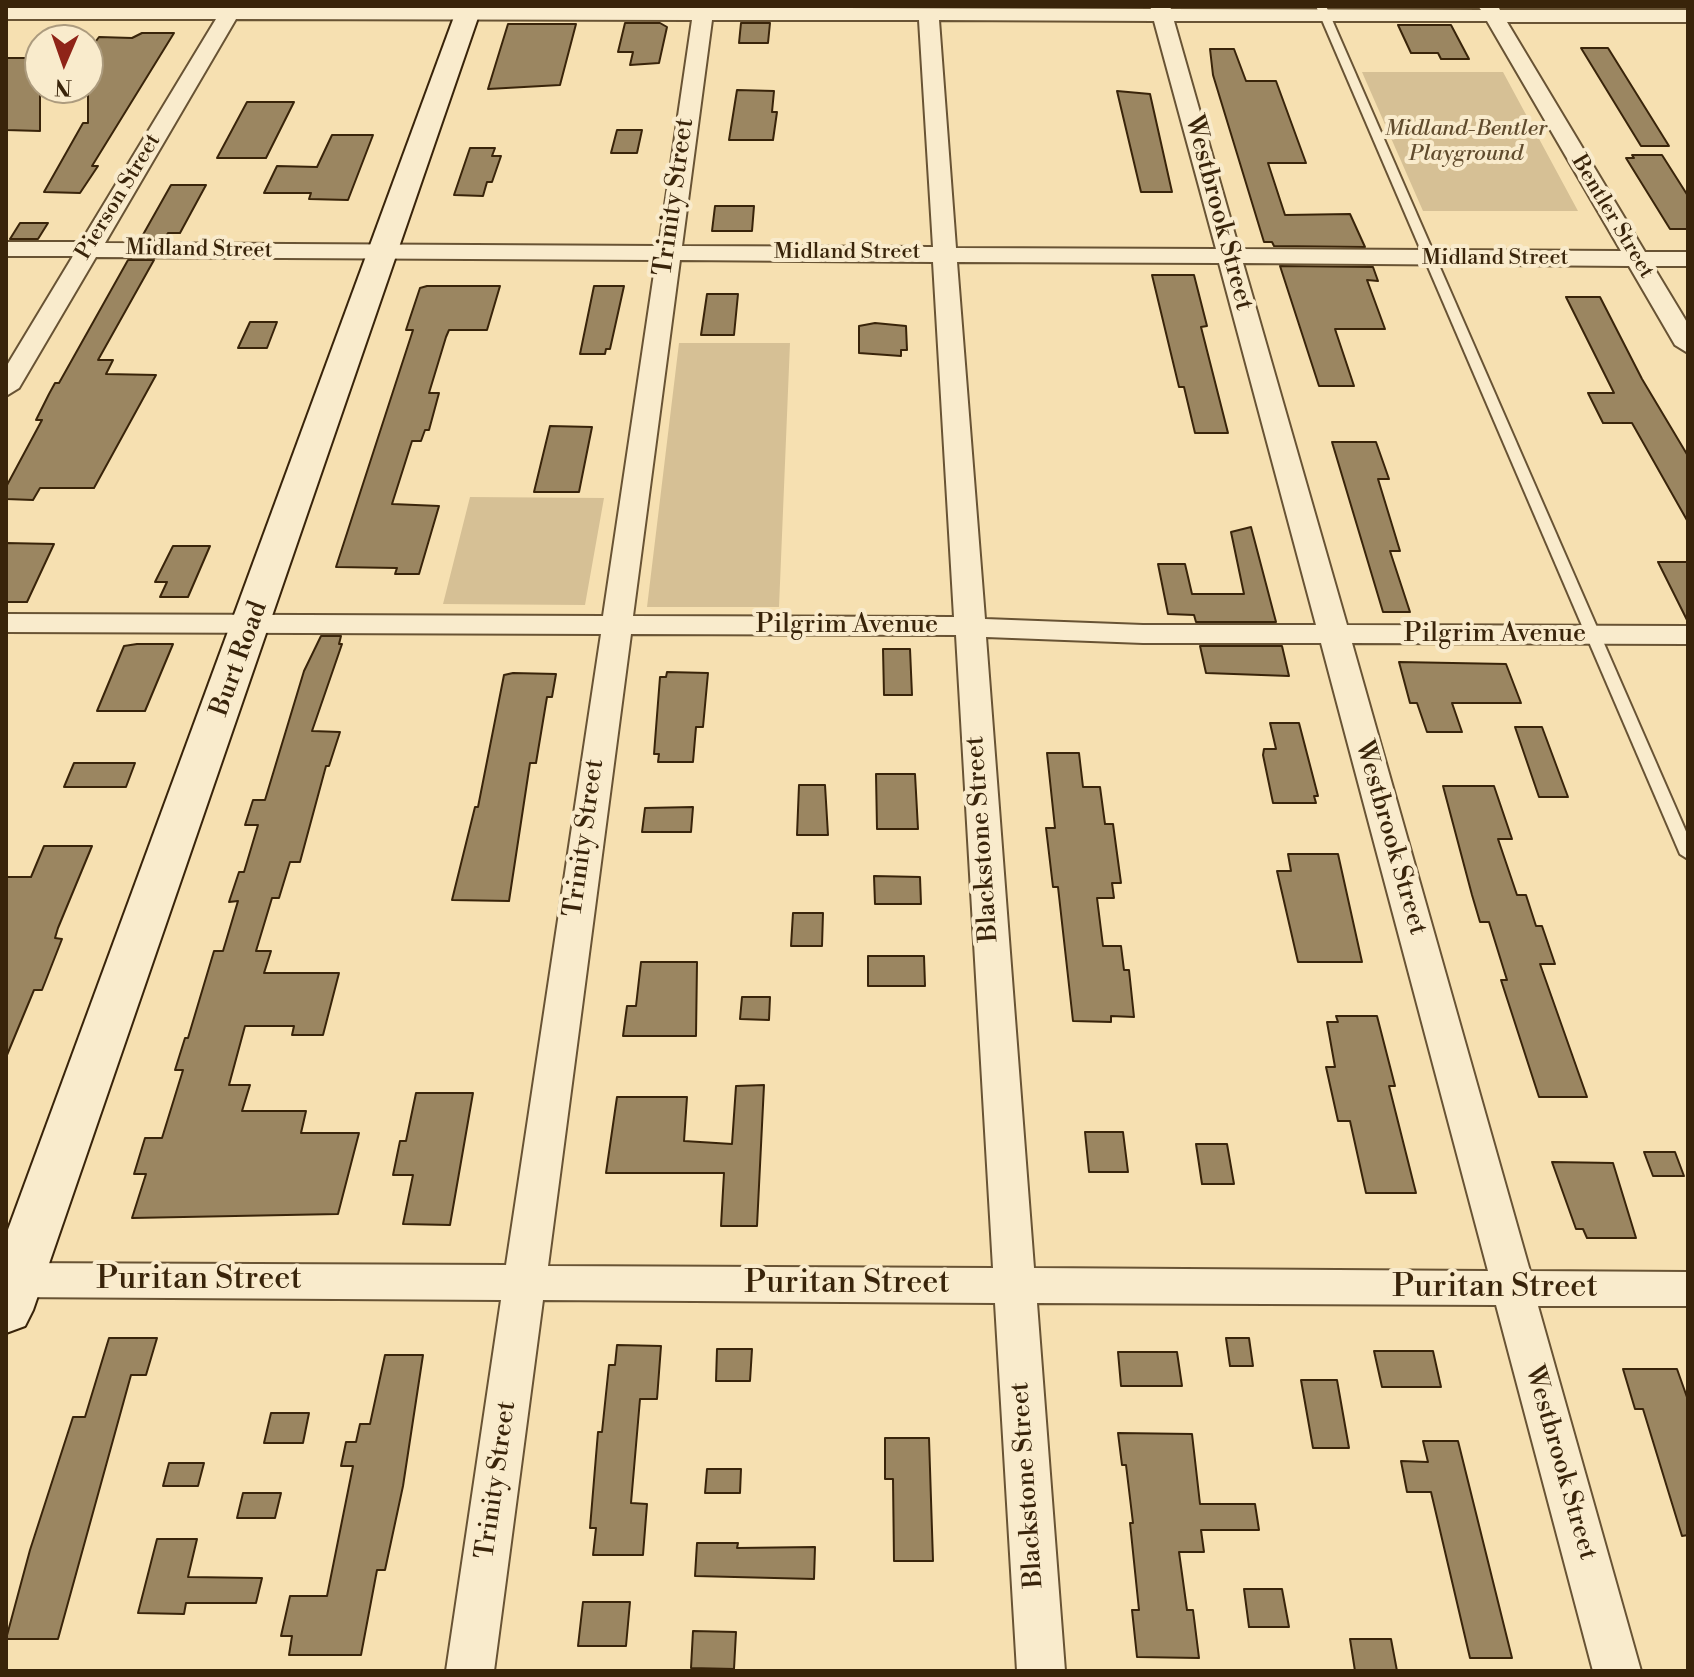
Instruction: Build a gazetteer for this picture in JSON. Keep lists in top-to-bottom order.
{
  "streets": {
    "street": [
      "Pierson Street",
      "Trinity Street",
      "Westbrook Street",
      "Bentler Street",
      "Midland Street",
      "Pilgrim Avenue",
      "Burt Road",
      "Blackstone Street",
      "Puritan Street"
    ]
  },
  "crossings": [
    ["Pierson Street", "Midland Street"],
    ["Trinity Street", "Midland Street"],
    ["Trinity Street", "Pilgrim Avenue"],
    ["Trinity Street", "Puritan Street"],
    ["Westbrook Street", "Midland Street"],
    ["Westbrook Street", "Pilgrim Avenue"],
    ["Westbrook Street", "Puritan Street"],
    ["Bentler Street", "Midland Street"],
    ["Midland Street", "Burt Road"],
    ["Midland Street", "Blackstone Street"],
    ["Pilgrim Avenue", "Burt Road"],
    ["Pilgrim Avenue", "Blackstone Street"],
    ["Burt Road", "Puritan Street"],
    ["Blackstone Street", "Puritan Street"]
  ],
  "parks": ["Midland-Bentler Playground"],
  "north": "bottom"
}
